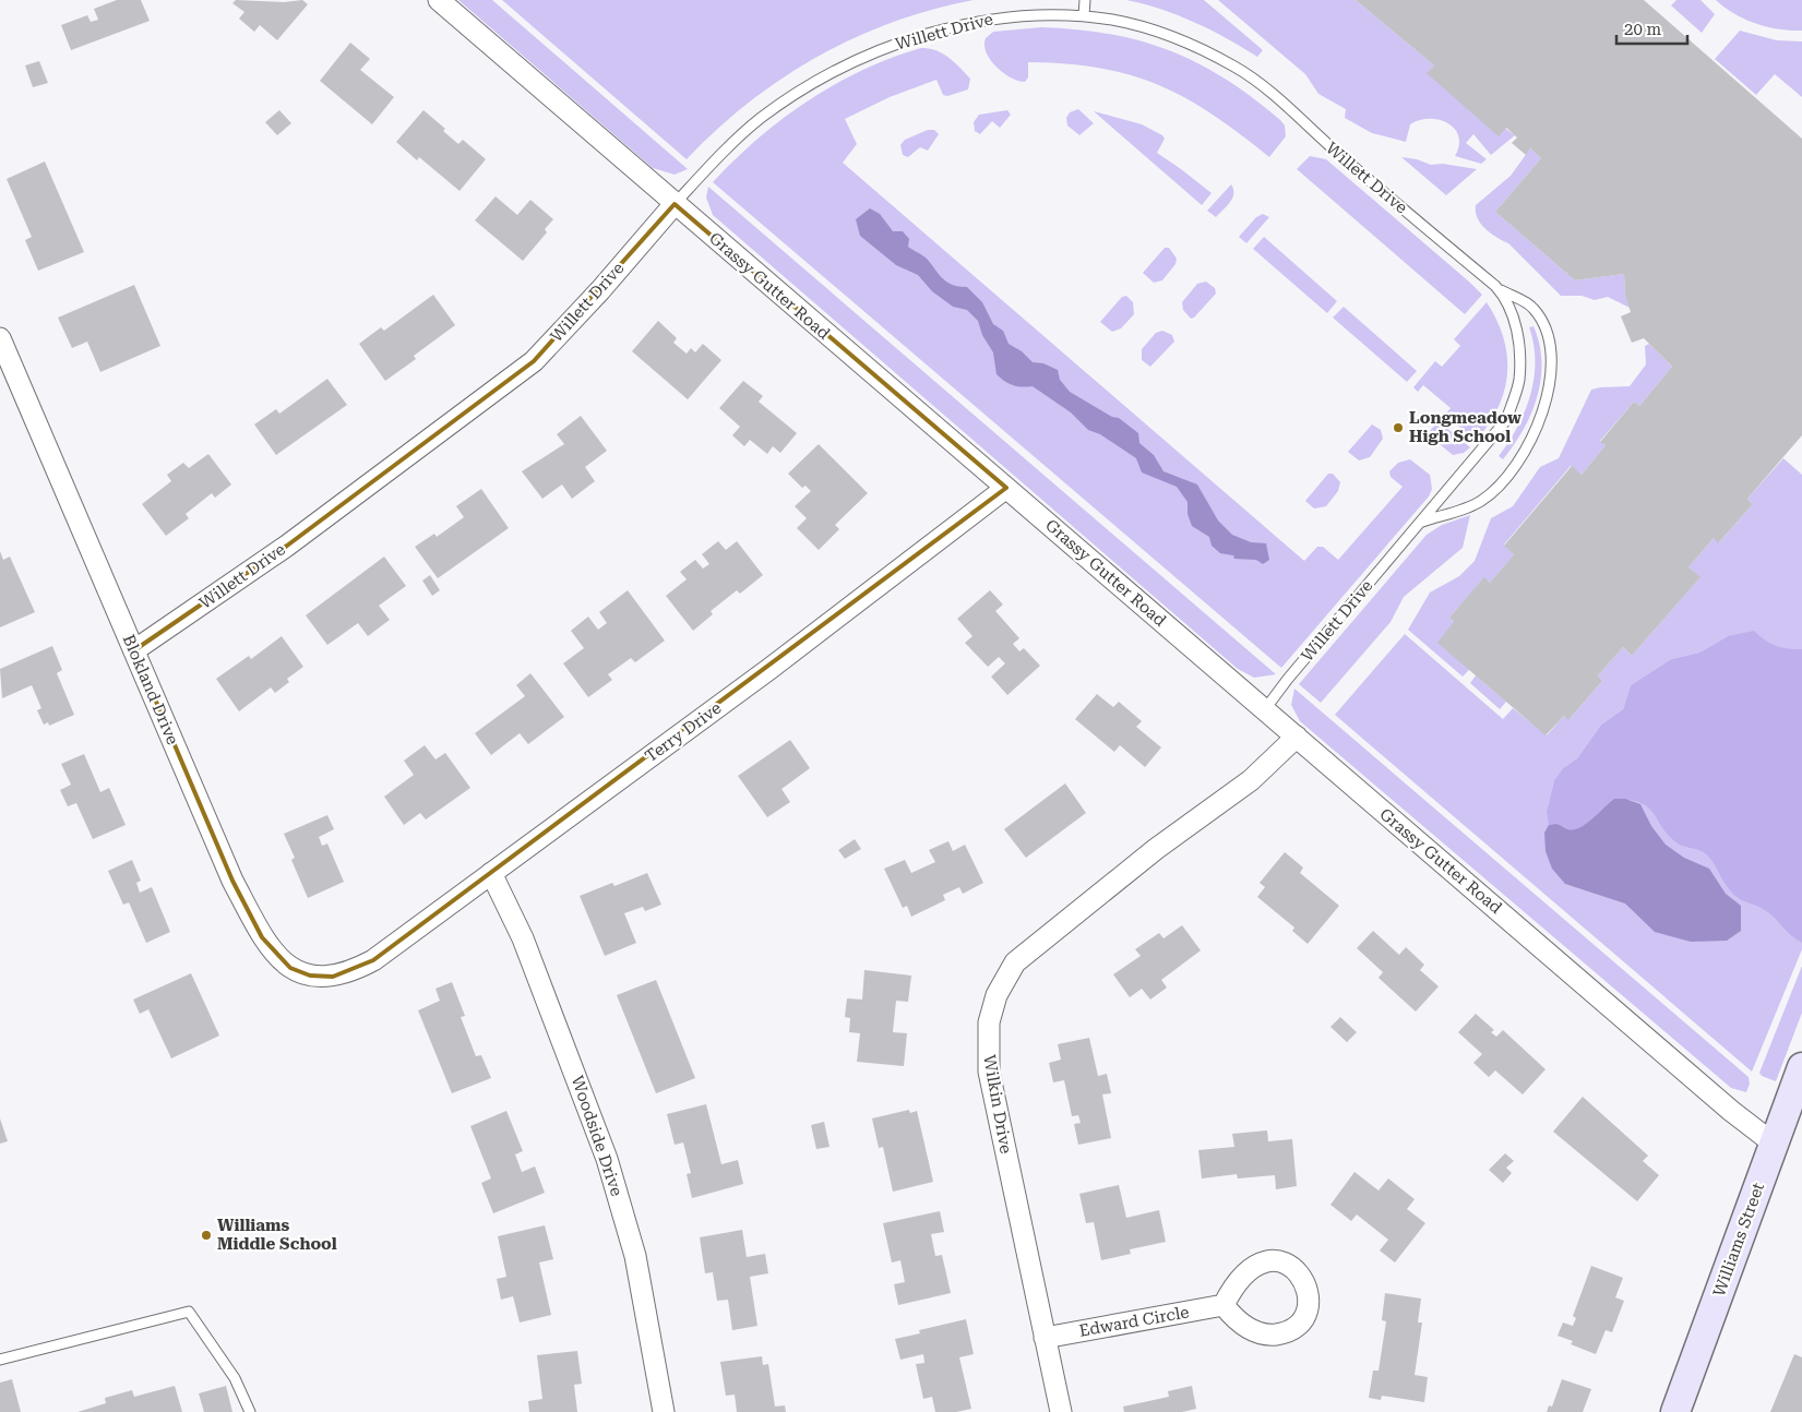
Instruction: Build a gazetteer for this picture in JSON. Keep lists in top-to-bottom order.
{
  "streets": {
    "main road": ["Williams Street"],
    "street": [
      "Willett Drive",
      "Grassy Gutter Road",
      "Blokland Drive",
      "Terry Drive",
      "Wilkin Drive",
      "Woodside Drive",
      "Edward Circle"
    ]
  },
  "crossings": [
    ["Willett Drive", "Grassy Gutter Road"],
    ["Willett Drive", "Blokland Drive"],
    ["Grassy Gutter Road", "Terry Drive"],
    ["Grassy Gutter Road", "Wilkin Drive"],
    ["Grassy Gutter Road", "Williams Street"],
    ["Blokland Drive", "Terry Drive"],
    ["Terry Drive", "Woodside Drive"],
    ["Wilkin Drive", "Edward Circle"]
  ],
  "places": ["Longmeadow High School", "Williams Middle School"],
  "scale_bar": "20 m"
}
